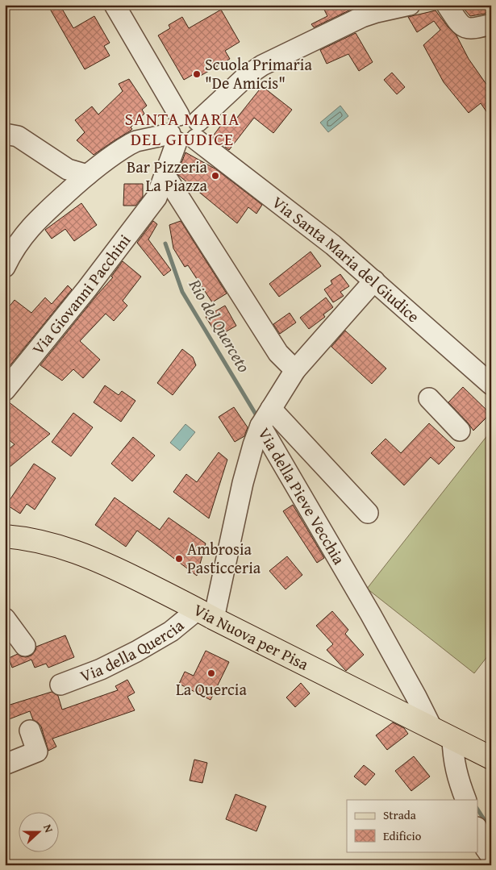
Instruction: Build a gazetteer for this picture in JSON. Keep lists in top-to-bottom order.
{
  "streets": {
    "main road": ["Via Nuova per Pisa"],
    "street": [
      "Via Santa Maria del Giudice",
      "Via Giovanni Pacchini",
      "Via della Pieve Vecchia",
      "Via della Quercia"
    ]
  },
  "crossings": [
    ["Via Santa Maria del Giudice", "Via Giovanni Pacchini"],
    ["Via Santa Maria del Giudice", "Via della Pieve Vecchia"],
    ["Via della Pieve Vecchia", "Via Nuova per Pisa"],
    ["Via Nuova per Pisa", "Via della Quercia"]
  ],
  "districts": ["SANTA MARIA DEL GIUDICE"],
  "water": ["Rio del Querceto"],
  "places": [
    "Scuola Primaria \"De Amicis\"",
    "Bar Pizzeria La Piazza",
    "Ambrosia Pasticceria",
    "La Quercia"
  ],
  "legend": ["Strada", "Edificio"],
  "north": "right"
}
